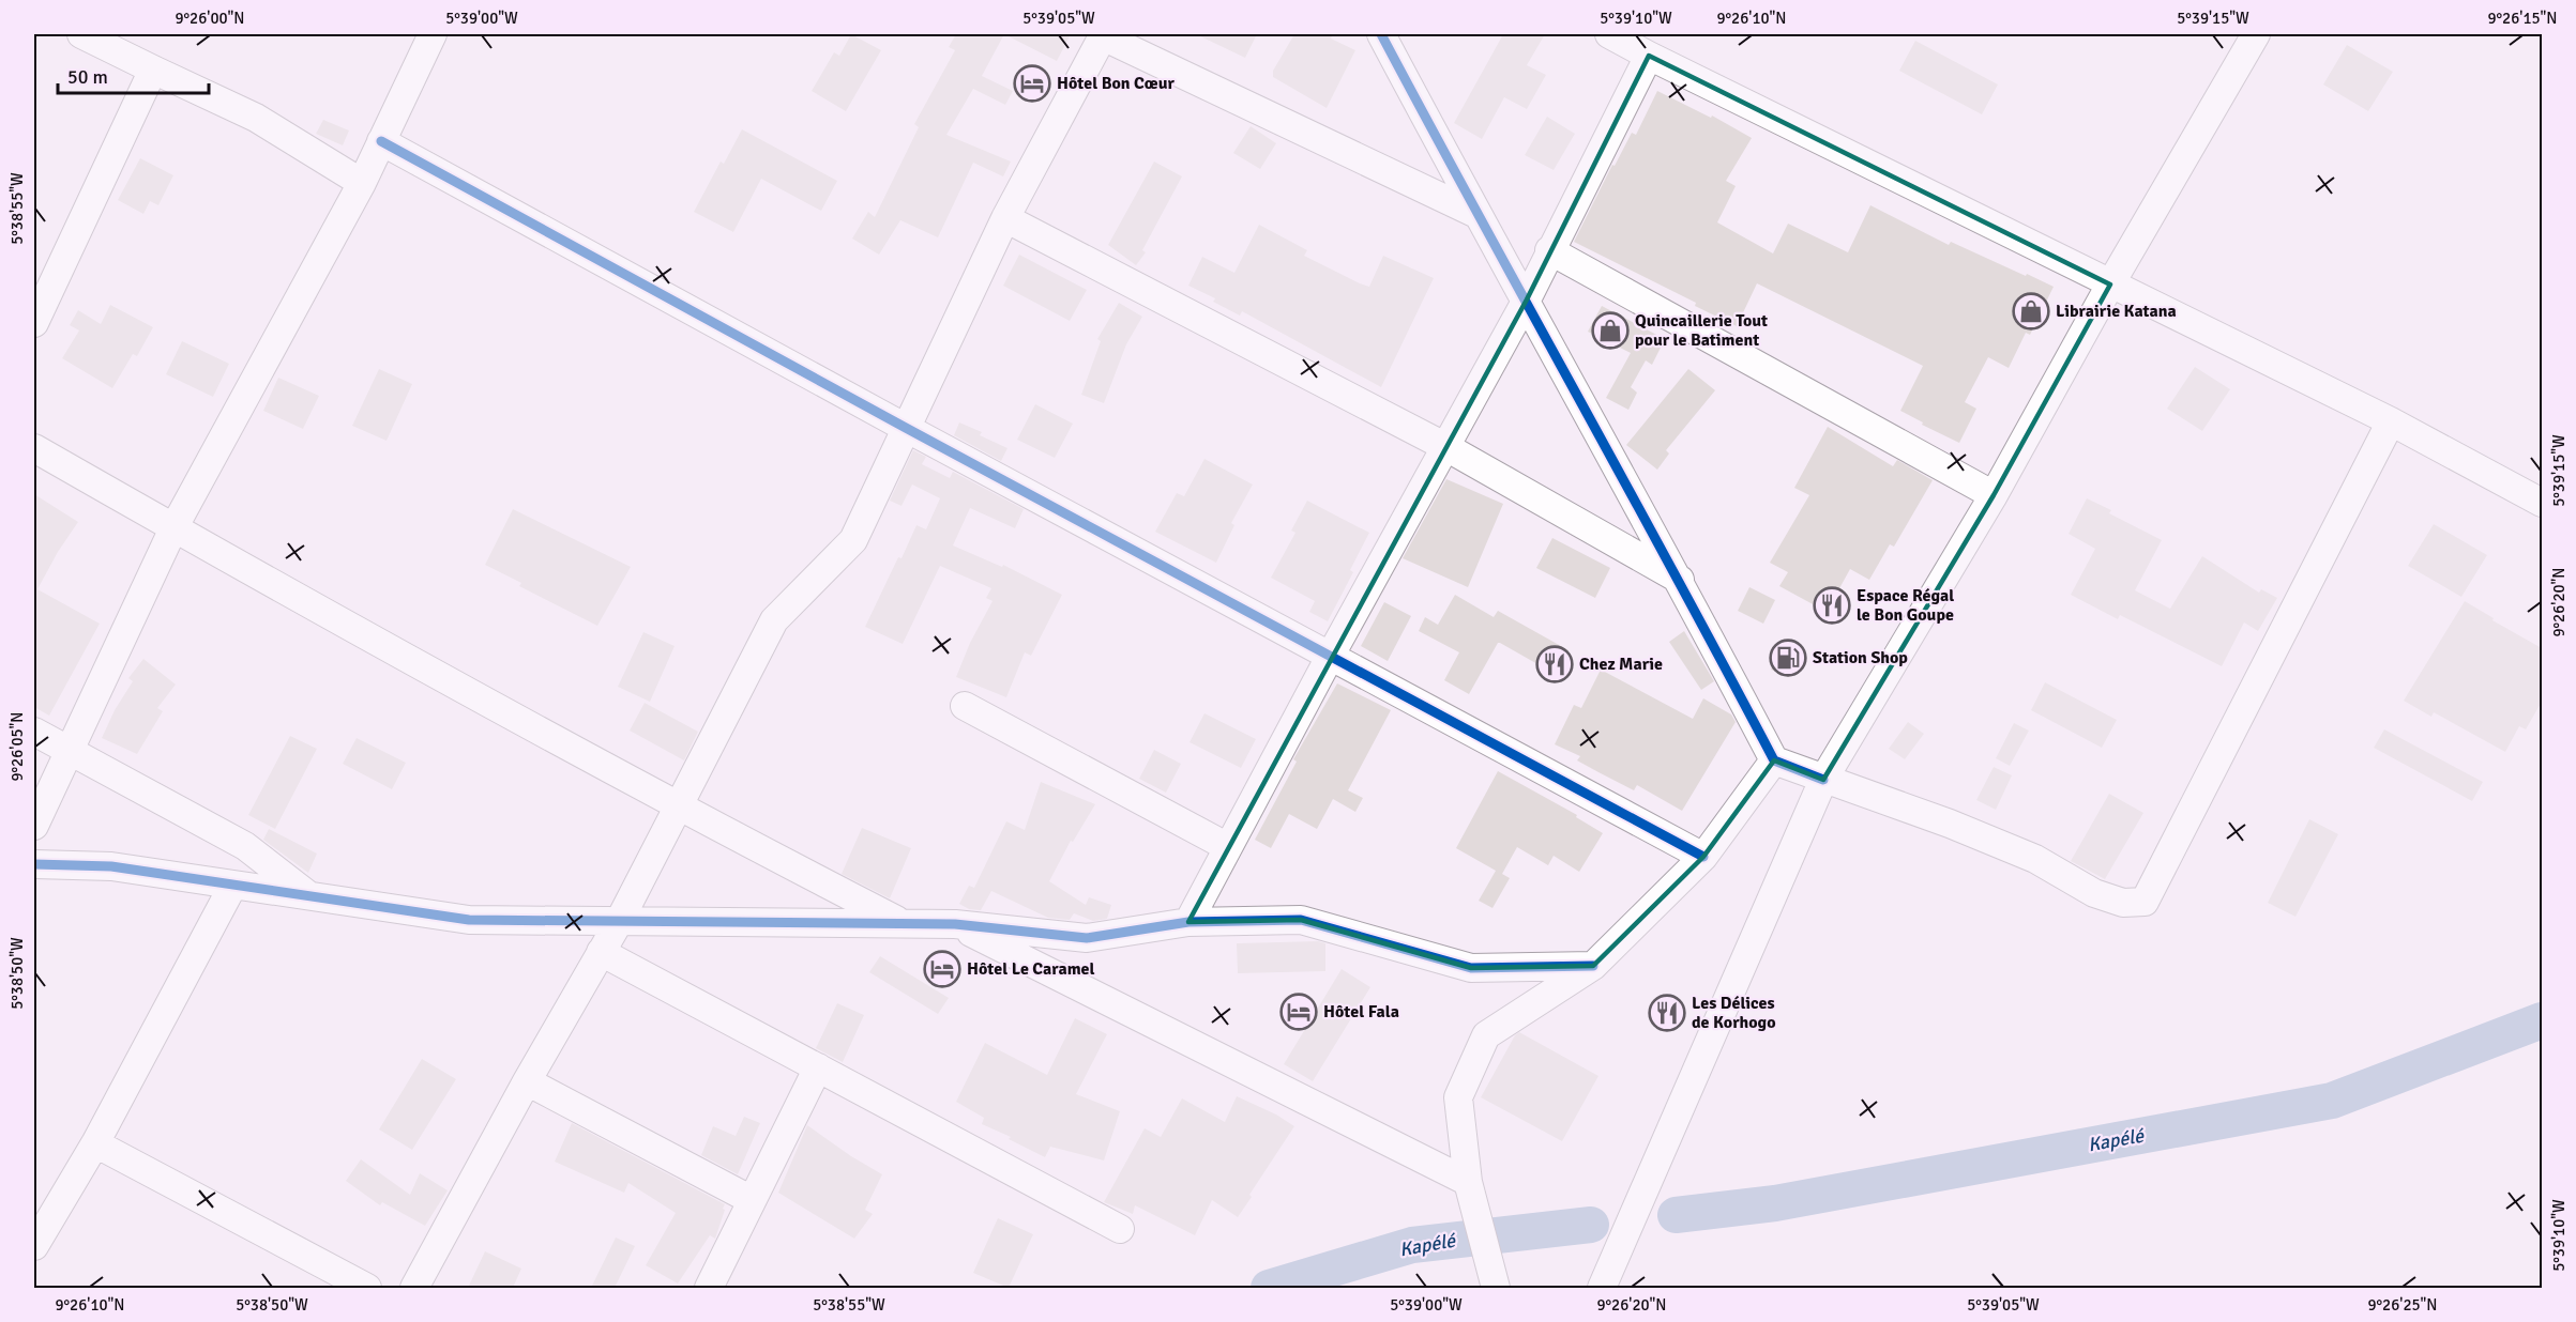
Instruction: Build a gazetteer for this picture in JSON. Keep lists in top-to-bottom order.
{
  "water": ["Kapélé"],
  "places": {
    "hotel": ["Hôtel Bon Cœur", "Hôtel Le Caramel", "Hôtel Fala"],
    "shop": ["Librairie Katana", "Quincaillerie Tout pour le Batiment"],
    "restaurant": ["Espace Régal le Bon Goupe", "Chez Marie", "Les Délices de Korhogo"],
    "fuel station": ["Station Shop"]
  },
  "scale_bar": "50 m",
  "coordinates": [
    "9°26'00\"N",
    "5°39'00\"W",
    "5°39'05\"W",
    "5°39'10\"W",
    "9°26'10\"N",
    "5°39'15\"W",
    "9°26'15\"N",
    "5°38'55\"W",
    "9°26'20\"N",
    "9°26'05\"N",
    "5°38'50\"W",
    "9°26'25\"N"
  ]
}
